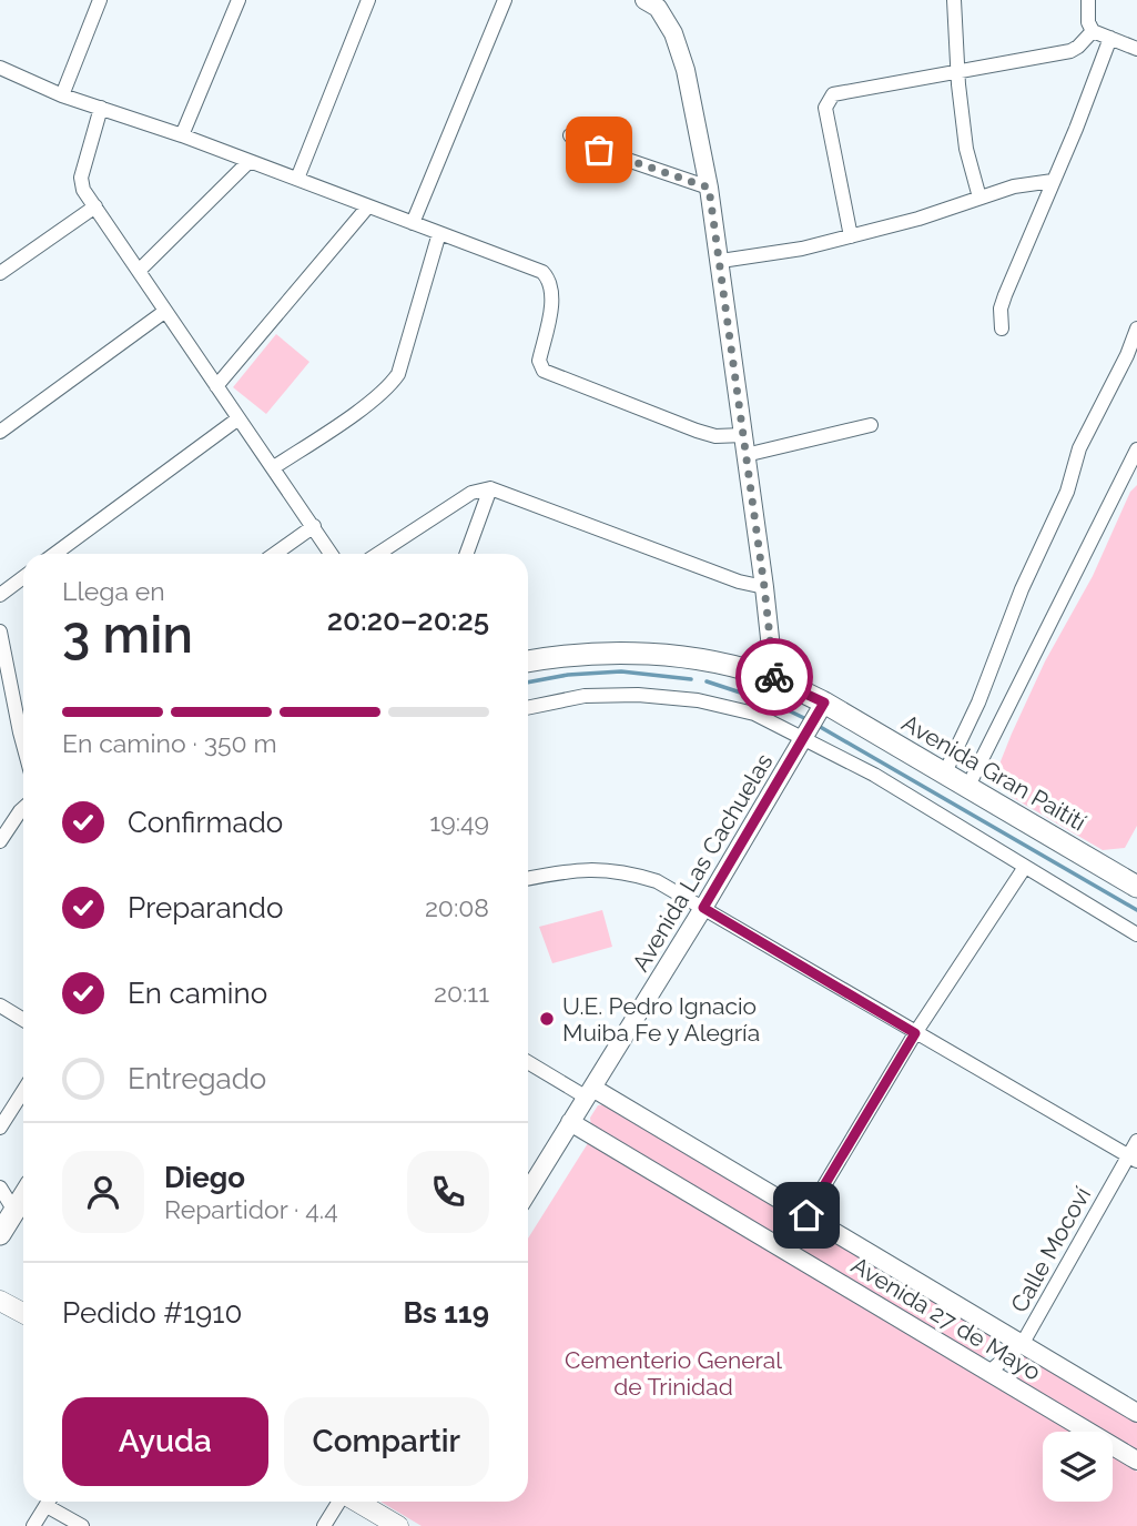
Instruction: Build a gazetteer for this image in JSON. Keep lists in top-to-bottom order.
{
  "streets": {
    "main road": ["Avenida Gran Paitití"],
    "street": ["Avenida Las Cachuelas", "Calle Mocoví", "Avenida 27 de Mayo"]
  },
  "crossings": [
    ["Avenida Gran Paitití", "Avenida Las Cachuelas"],
    ["Avenida Las Cachuelas", "Avenida 27 de Mayo"],
    ["Calle Mocoví", "Avenida 27 de Mayo"]
  ],
  "parks": ["Cementerio General de Trinidad"],
  "places": ["U.E. Pedro Ignacio Muiba Fe y Alegría"],
  "page": {
    "heading": ["3 min", "Llega en", "20:20–20:25"],
    "panel": [
      "Diego",
      "Repartidor · 4.4",
      "Pedido #1910",
      "Bs 119"
    ],
    "bar": "En camino · 350 m",
    "list": [
      ["Confirmado", "19:49"],
      ["Preparando", "20:08"],
      ["En camino", "20:11"],
      "Entregado"
    ],
    "buttons": ["Ayuda", "Compartir"]
  }
}
